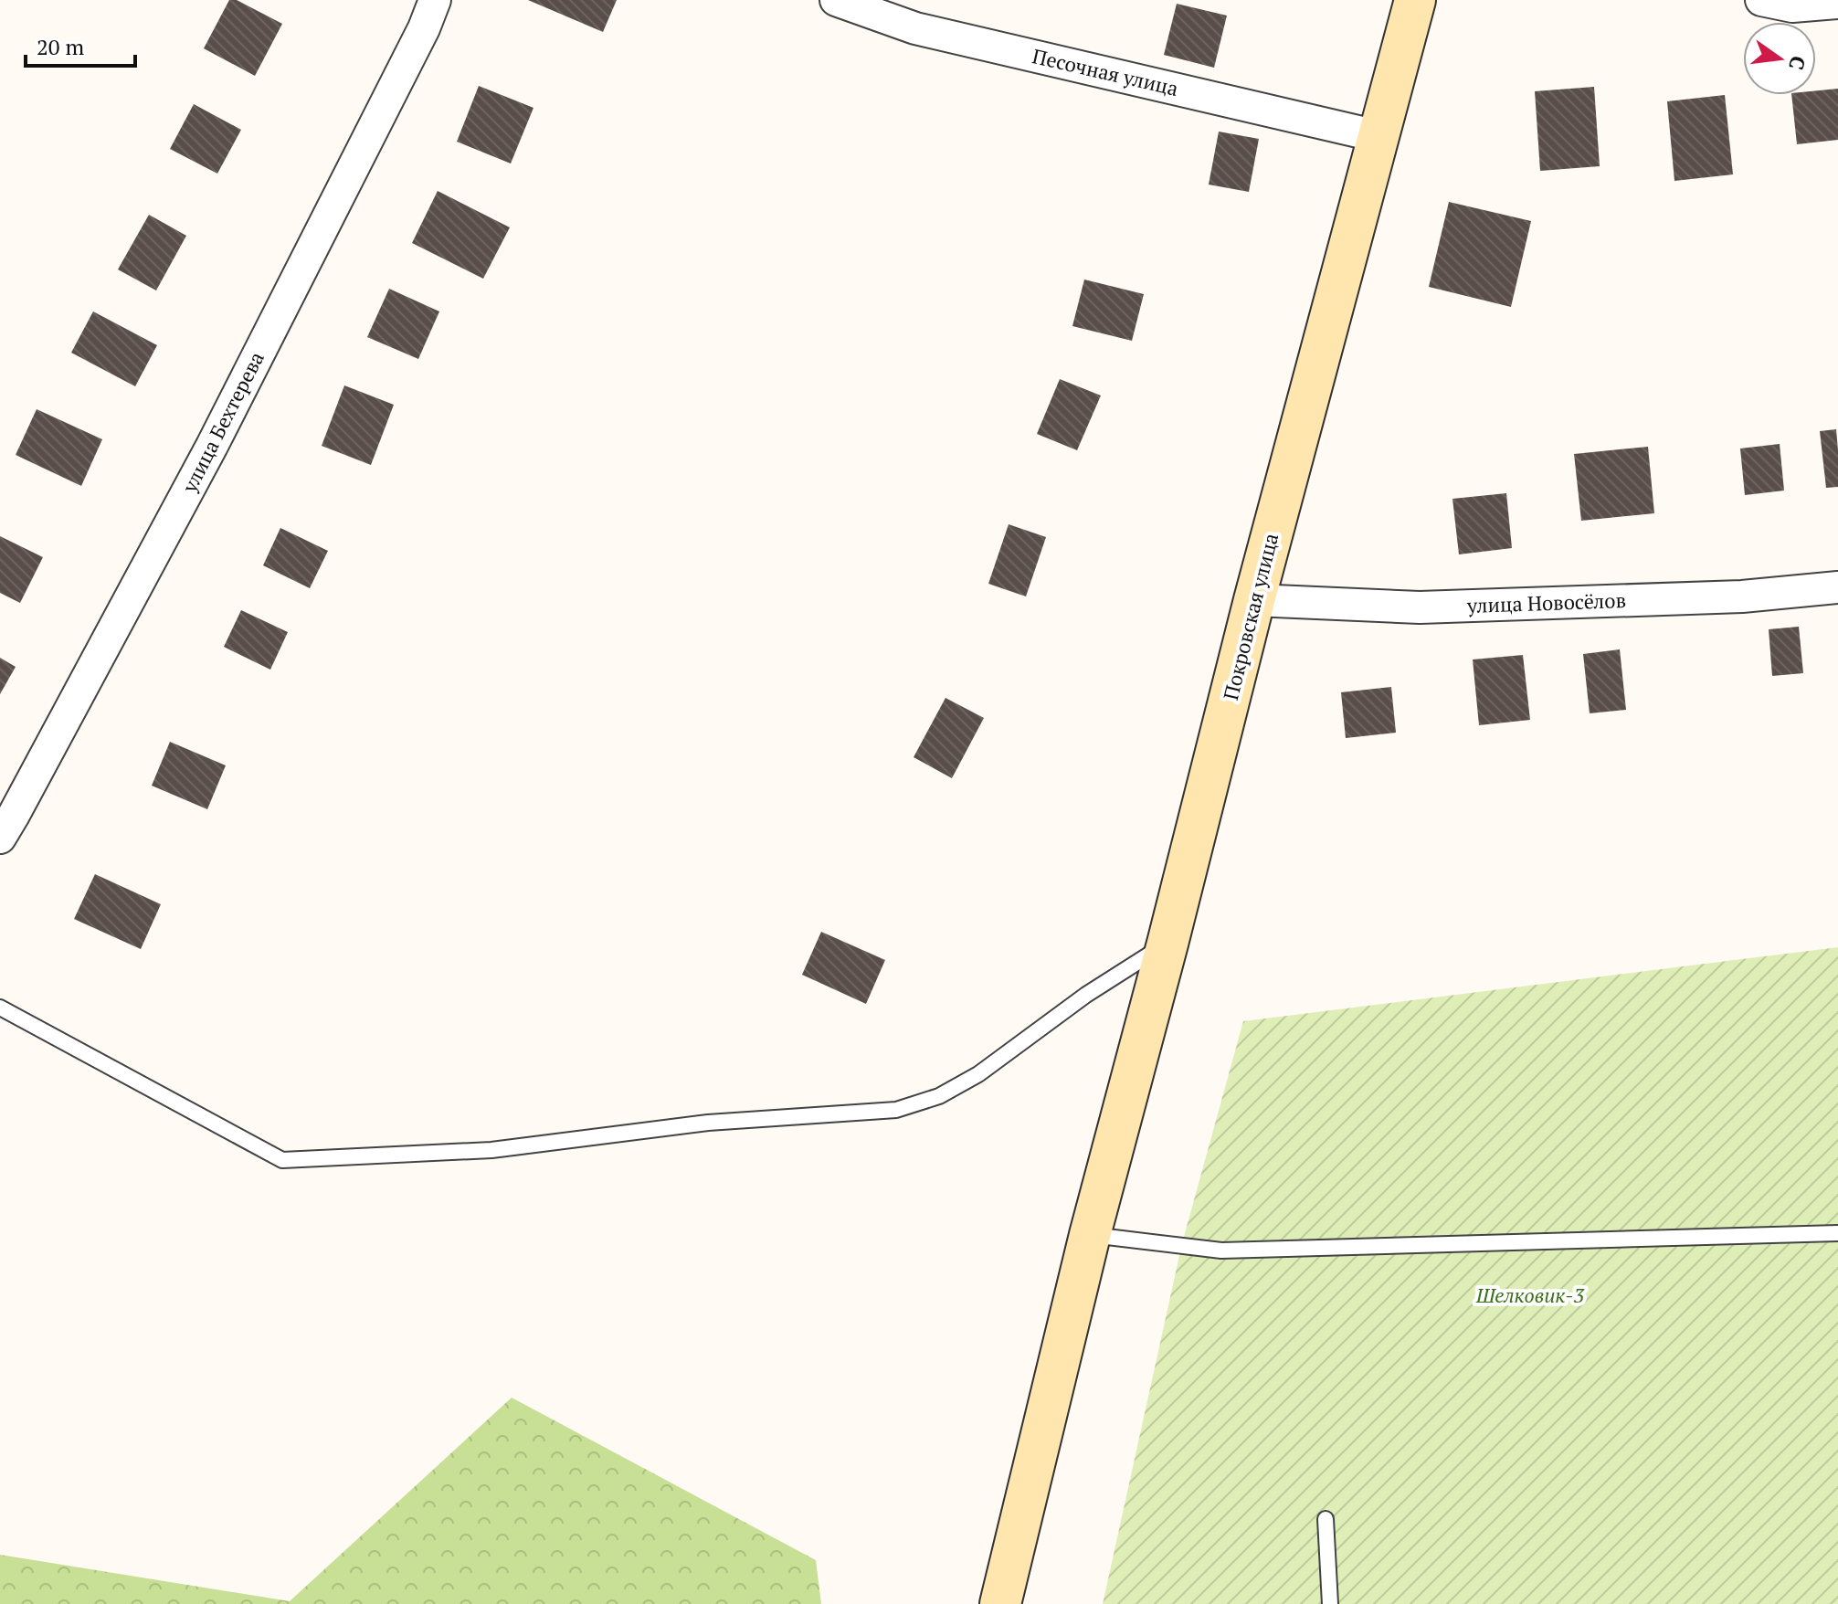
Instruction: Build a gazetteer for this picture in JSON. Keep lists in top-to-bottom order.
{
  "streets": {
    "street": [
      "Песочная улица",
      "улица Бехтерева",
      "улица Новосёлов",
      "Покровская улица"
    ]
  },
  "crossings": [
    ["Песочная улица", "Покровская улица"],
    ["улица Новосёлов", "Покровская улица"]
  ],
  "parks": ["Шелковик-3"],
  "scale_bar": "20 m",
  "north": "right"
}
